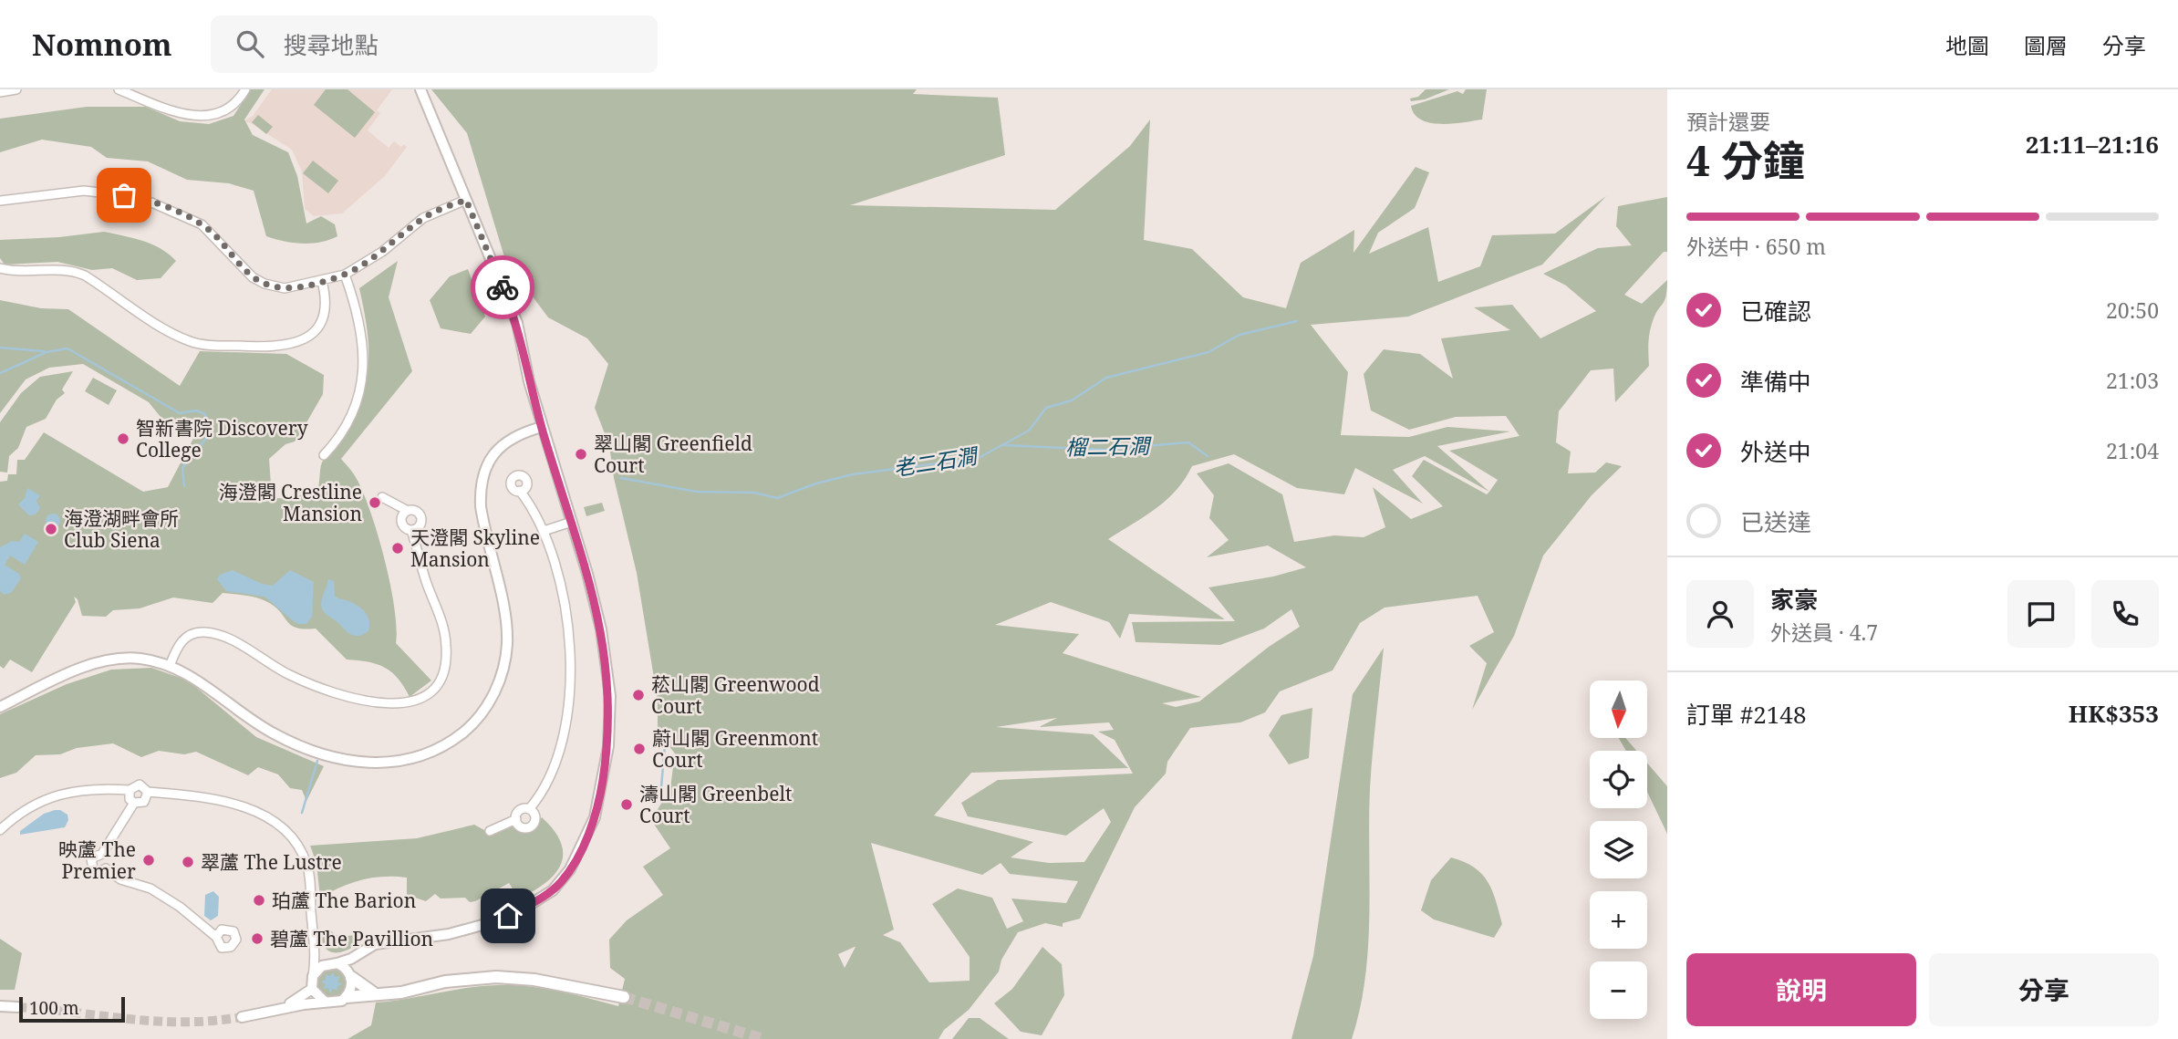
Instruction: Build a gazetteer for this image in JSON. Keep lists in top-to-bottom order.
{
  "water": ["榴二石澗", "老二石澗"],
  "places": [
    "智新書院 Discovery College",
    "翠山閣 Greenfield Court",
    "海澄閣 Crestline Mansion",
    "海澄湖畔會所 Club Siena",
    "天澄閣 Skyline Mansion",
    "菘山閣 Greenwood Court",
    "蔚山閣 Greenmont Court",
    "濤山閣 Greenbelt Court",
    "映蘆 The Premier",
    "翠蘆 The Lustre",
    "珀蘆 The Barion",
    "碧蘆 The Pavillion"
  ],
  "scale_bar": "100 m",
  "north": "bottom",
  "page": {
    "header": "Nomnom",
    "search": "搜尋地點",
    "nav": ["地圖", "圖層", "分享"],
    "heading": ["4 分鐘", "預計還要", "21:11–21:16"],
    "panel": [
      "家豪",
      "外送員 · 4.7",
      "訂單 #2148",
      "HK$353"
    ],
    "bar": "外送中 · 650 m",
    "list": [
      ["已確認", "20:50"],
      ["準備中", "21:03"],
      ["外送中", "21:04"],
      "已送達"
    ],
    "map_buttons": ["+", "−"],
    "buttons": ["說明", "分享"],
    "scale": "100 m"
  }
}
